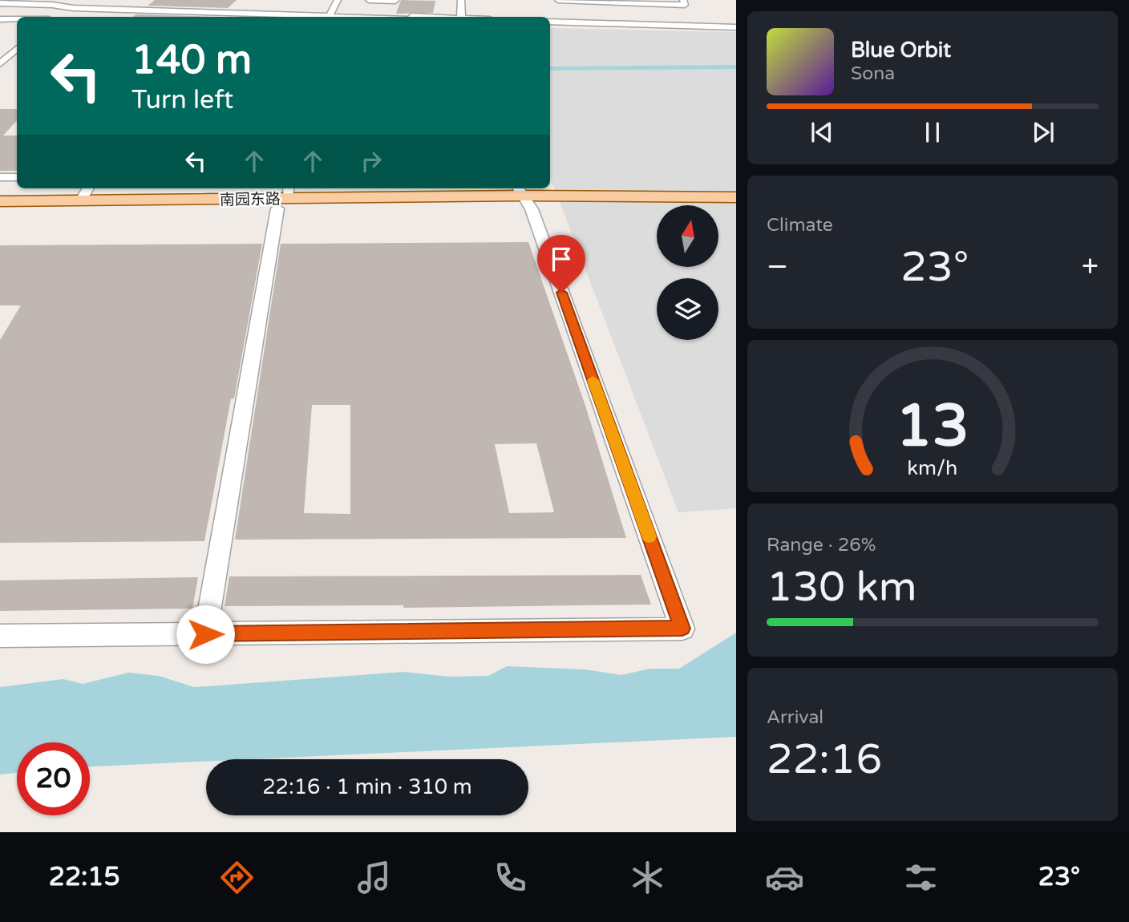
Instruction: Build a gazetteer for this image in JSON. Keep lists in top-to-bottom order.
{
  "streets": {
    "main road": ["南园东路"]
  },
  "north": "top",
  "page": {
    "turn": ["140 m", "Turn left"],
    "song": ["Blue Orbit", "Sona"],
    "tile": [
      "Climate",
      ["Range · 26%", "130 km"],
      ["Arrival", "22:16"]
    ],
    "heat": ["−", "23°", "+"],
    "limit": "20",
    "trip": "22:16 · 1 min · 310 m",
    "tabs": ["22:15", "23°"],
    "gauge": ["13", "km/h"]
  }
}
